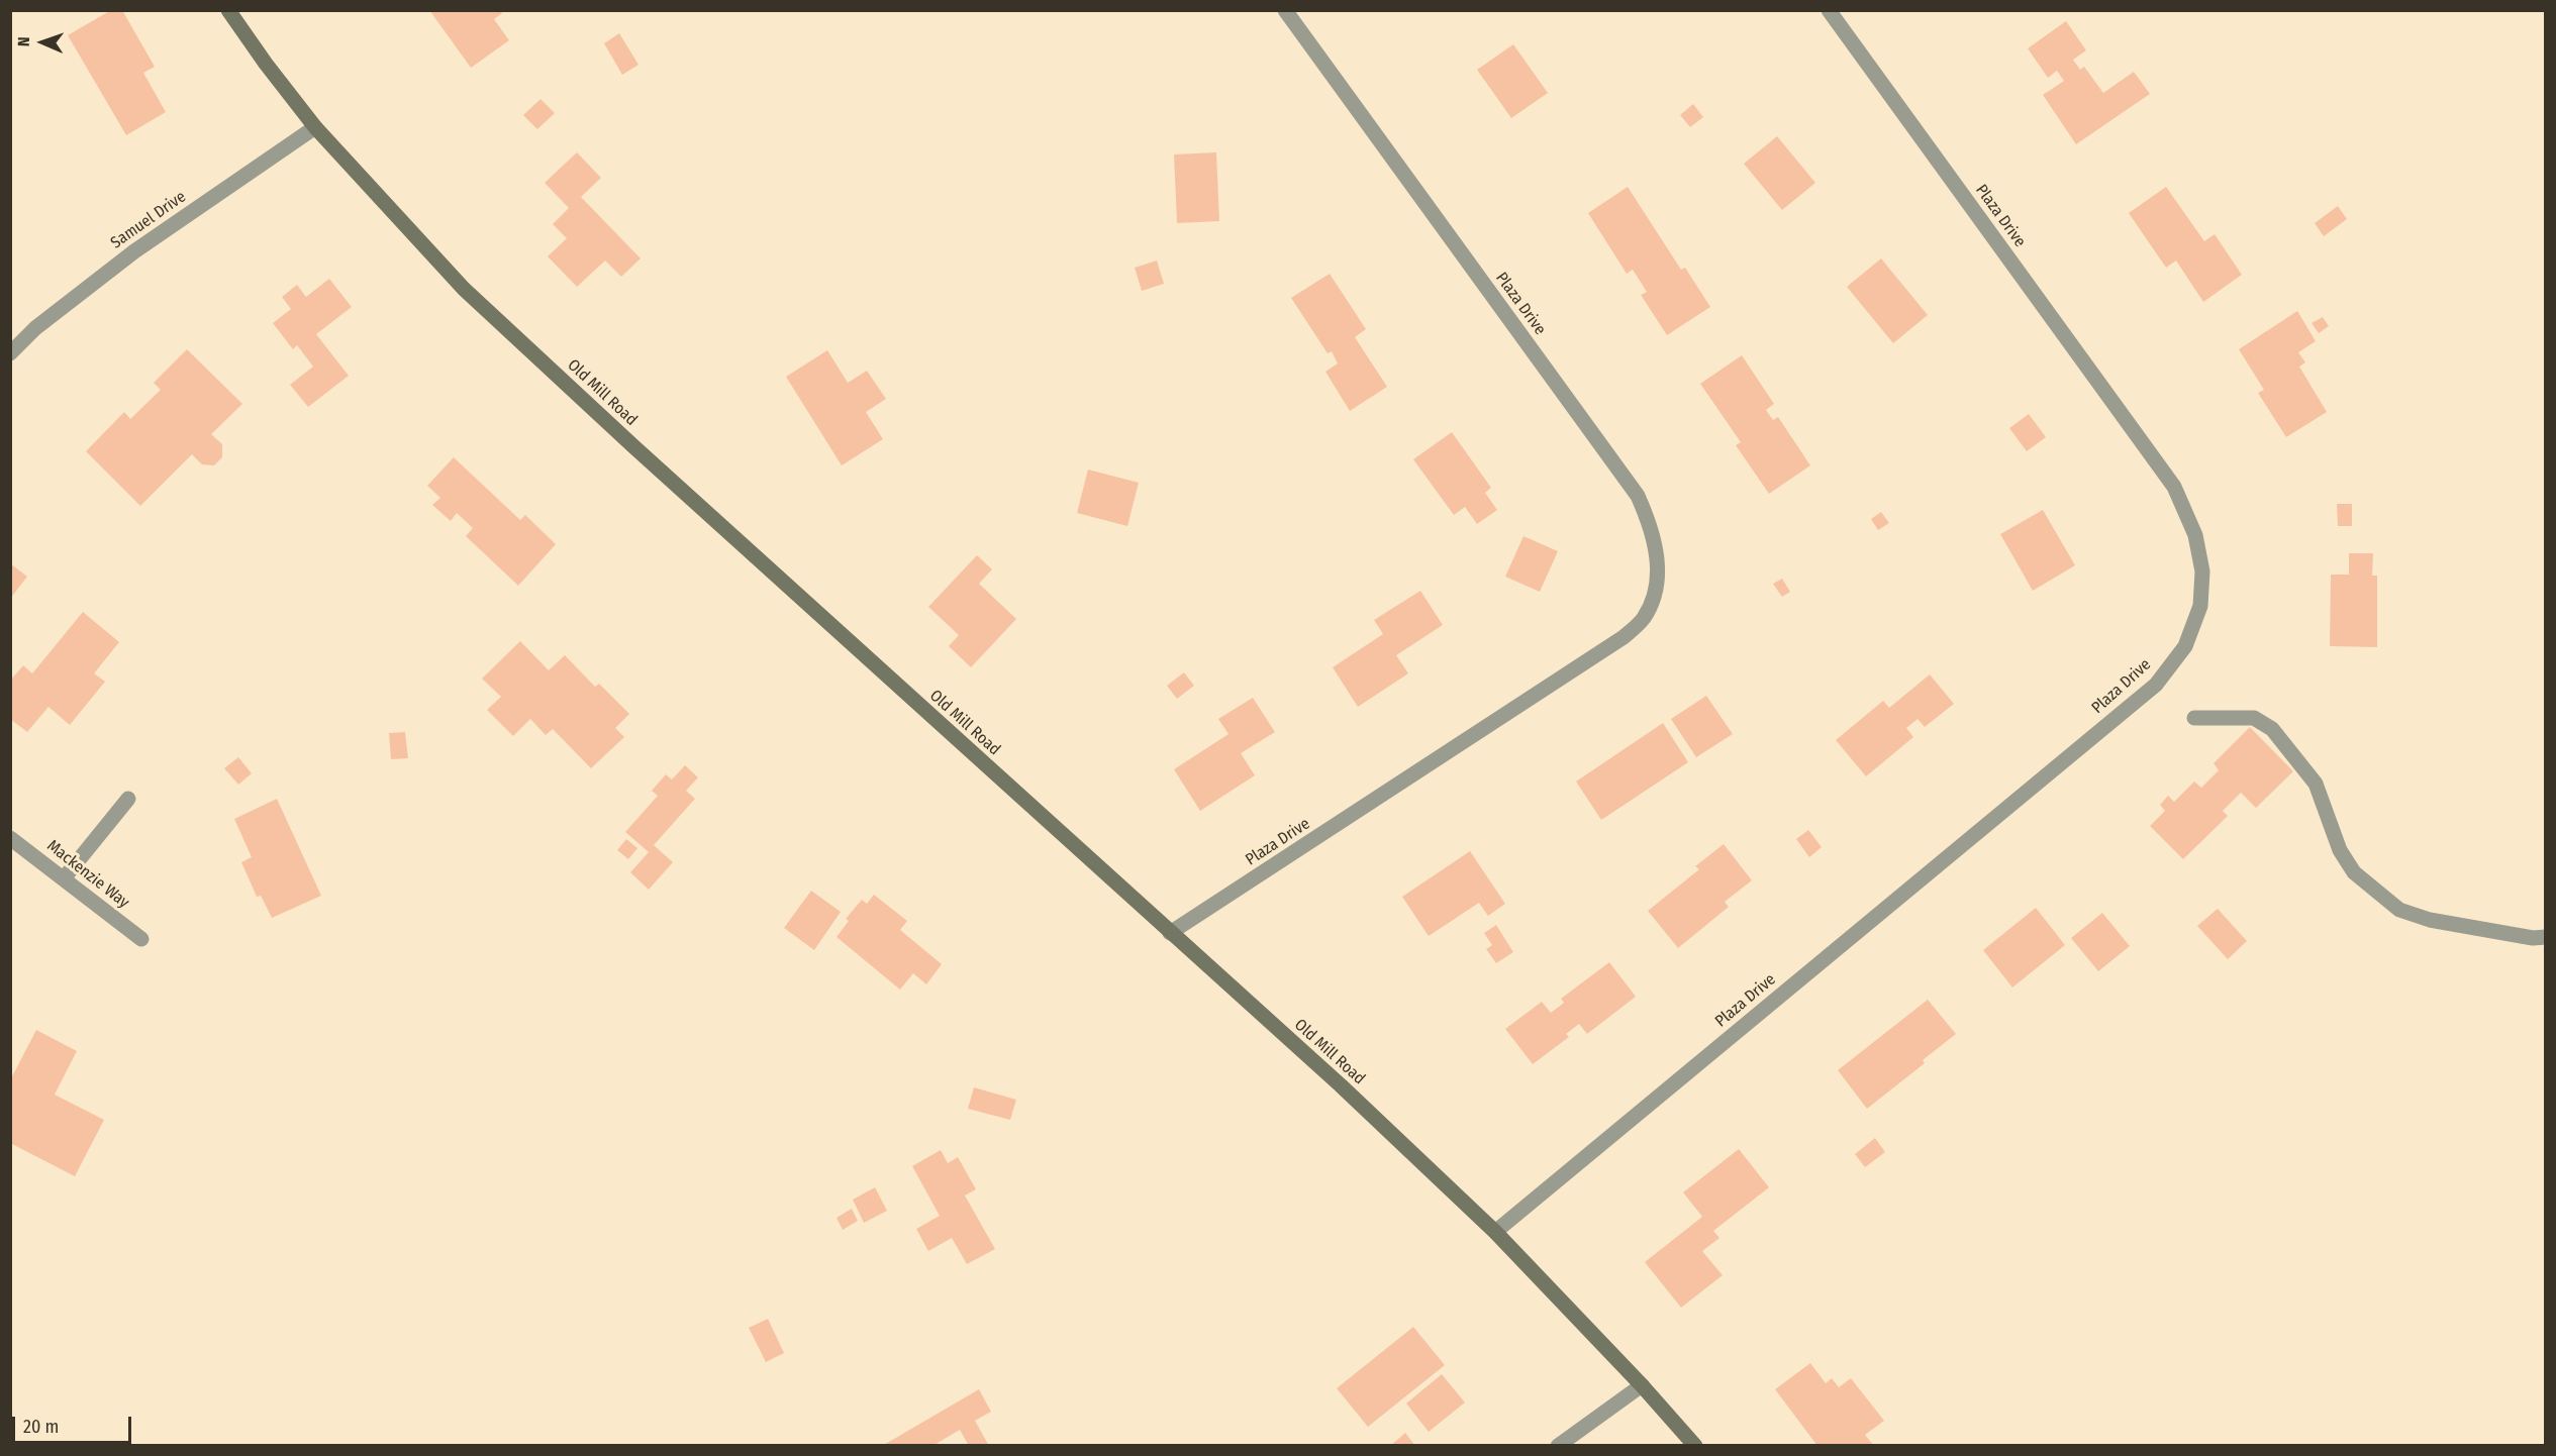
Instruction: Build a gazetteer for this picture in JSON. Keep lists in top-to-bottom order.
{
  "streets": {
    "street": [
      "Plaza Drive",
      "Samuel Drive",
      "Old Mill Road",
      "Mackenzie Way"
    ]
  },
  "crossings": [
    ["Plaza Drive", "Old Mill Road"],
    ["Samuel Drive", "Old Mill Road"]
  ],
  "scale_bar": "20 m",
  "north": "left"
}
